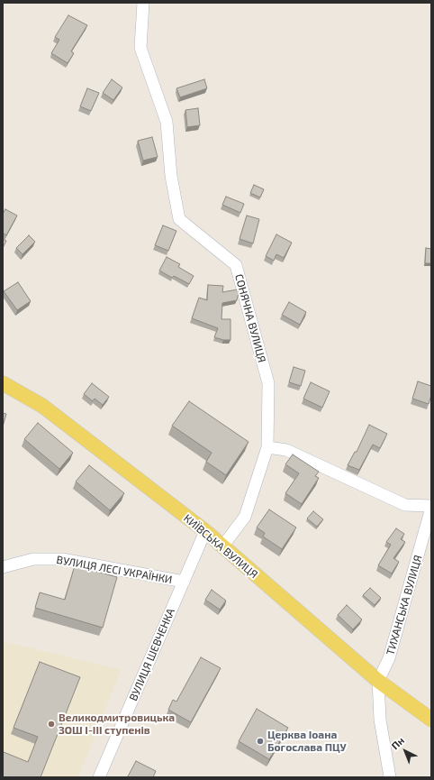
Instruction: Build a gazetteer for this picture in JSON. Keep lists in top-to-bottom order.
{
  "streets": {
    "main road": ["КИЇВСЬКА ВУЛИЦЯ"],
    "street": [
      "СОНЯЧНА ВУЛИЦЯ",
      "ВУЛИЦЯ ЛЕСІ УКРАЇНКИ",
      "ТИХАНСЬКА ВУЛИЦЯ",
      "ВУЛИЦЯ ШЕВЧЕНКА"
    ]
  },
  "crossings": [
    ["СОНЯЧНА ВУЛИЦЯ", "КИЇВСЬКА ВУЛИЦЯ"],
    ["КИЇВСЬКА ВУЛИЦЯ", "ТИХАНСЬКА ВУЛИЦЯ"],
    ["КИЇВСЬКА ВУЛИЦЯ", "ВУЛИЦЯ ШЕВЧЕНКА"],
    ["ВУЛИЦЯ ЛЕСІ УКРАЇНКИ", "ВУЛИЦЯ ШЕВЧЕНКА"]
  ],
  "places": ["Великодмитровицька ЗОШ І-ІІІ ступенів", "Церква Іоана Богослава ПЦУ"],
  "north": "top left"
}
